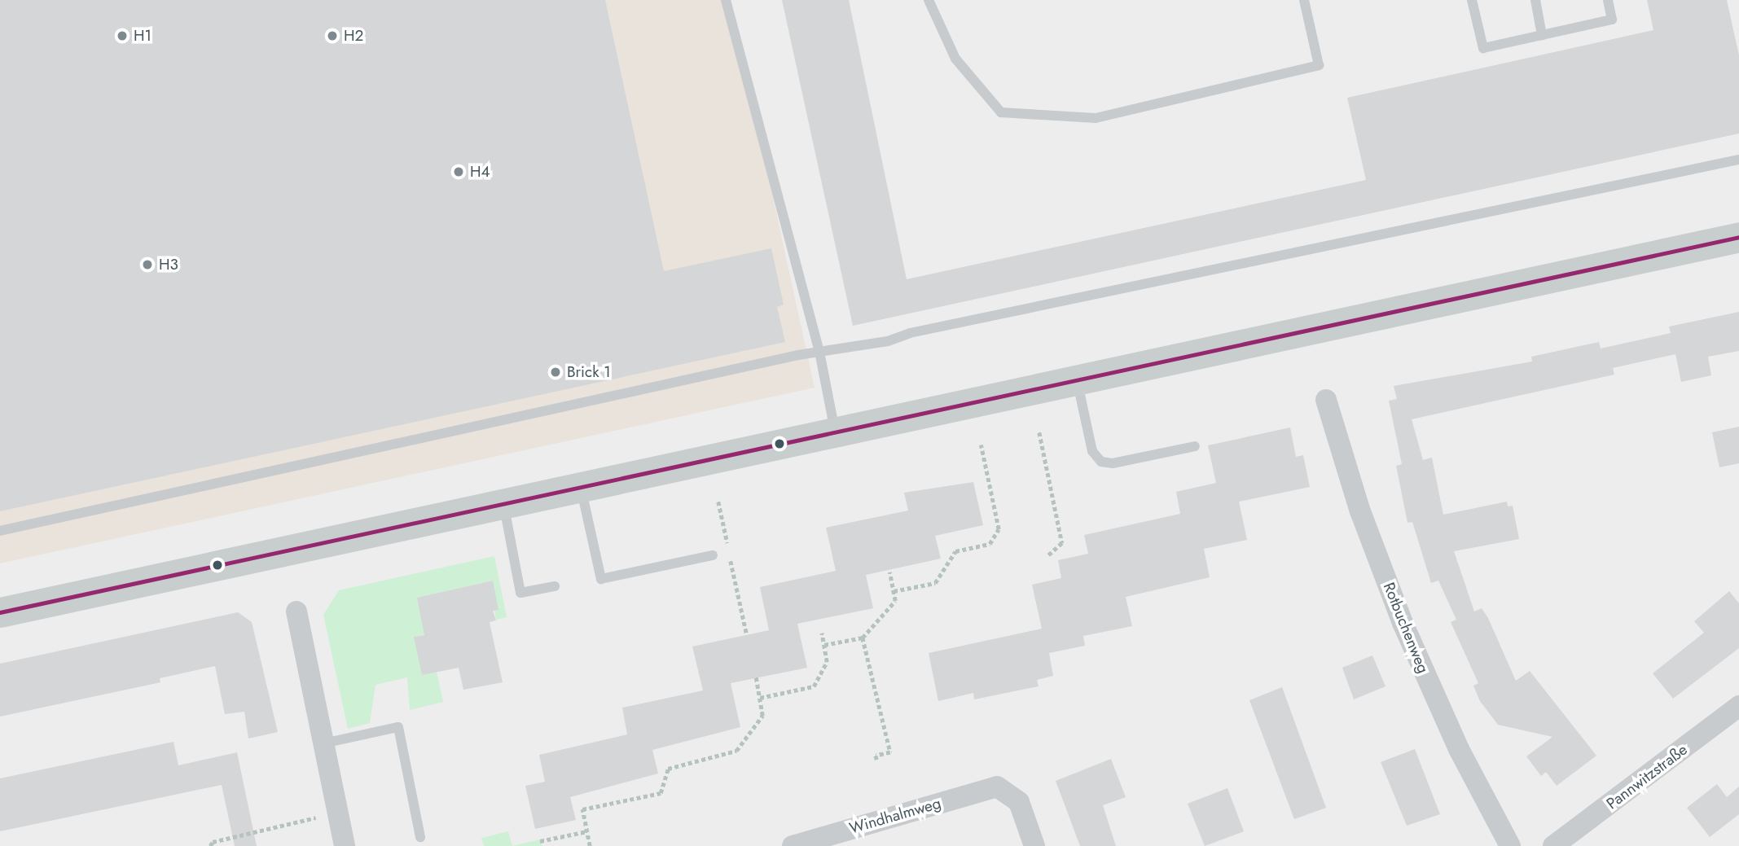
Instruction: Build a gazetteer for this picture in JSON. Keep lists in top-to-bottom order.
{
  "streets": {
    "street": ["Rotbuchenweg", "Pannwitzstraße", "Windhalmweg"]
  },
  "places": [
    "H1",
    "H2",
    "H4",
    "H3",
    "Brick 1"
  ]
}
